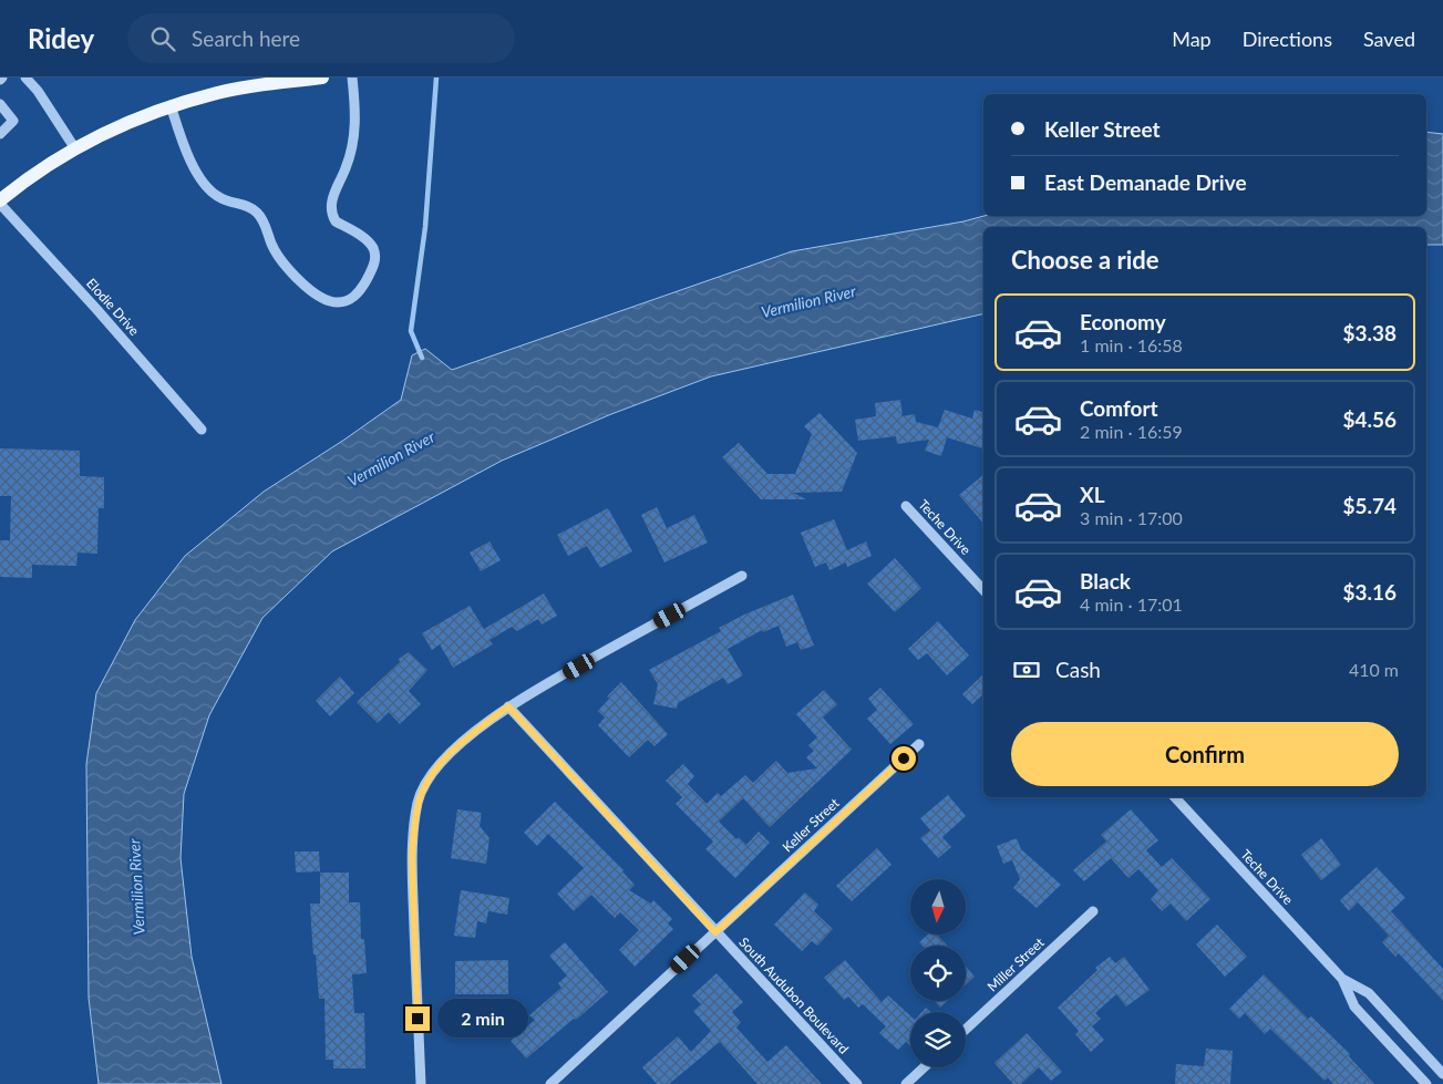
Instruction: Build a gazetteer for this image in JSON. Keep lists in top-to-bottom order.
{
  "streets": {
    "street": [
      "Elodie Drive",
      "Teche Drive",
      "Keller Street",
      "Miller Street",
      "South Audubon Boulevard"
    ]
  },
  "crossings": [
    ["Keller Street", "South Audubon Boulevard"]
  ],
  "water": ["Vermilion River"],
  "north": "bottom",
  "page": {
    "header": "Ridey",
    "search": "Search here",
    "nav": ["Map", "Directions", "Saved"],
    "banner": ["Keller Street", "East Demanade Drive"],
    "heading": "Choose a ride",
    "list": [
      {
        "name": "Economy",
        "note": "1 min · 16:58",
        "value": "$3.38"
      },
      {
        "name": "Comfort",
        "note": "2 min · 16:59",
        "value": "$4.56"
      },
      {
        "name": "XL",
        "note": "3 min · 17:00",
        "value": "$5.74"
      },
      {
        "name": "Black",
        "note": "4 min · 17:01",
        "value": "$3.16"
      }
    ],
    "pay": ["Cash", "410 m"],
    "buttons": "Confirm",
    "bubble": "2 min"
  }
}
